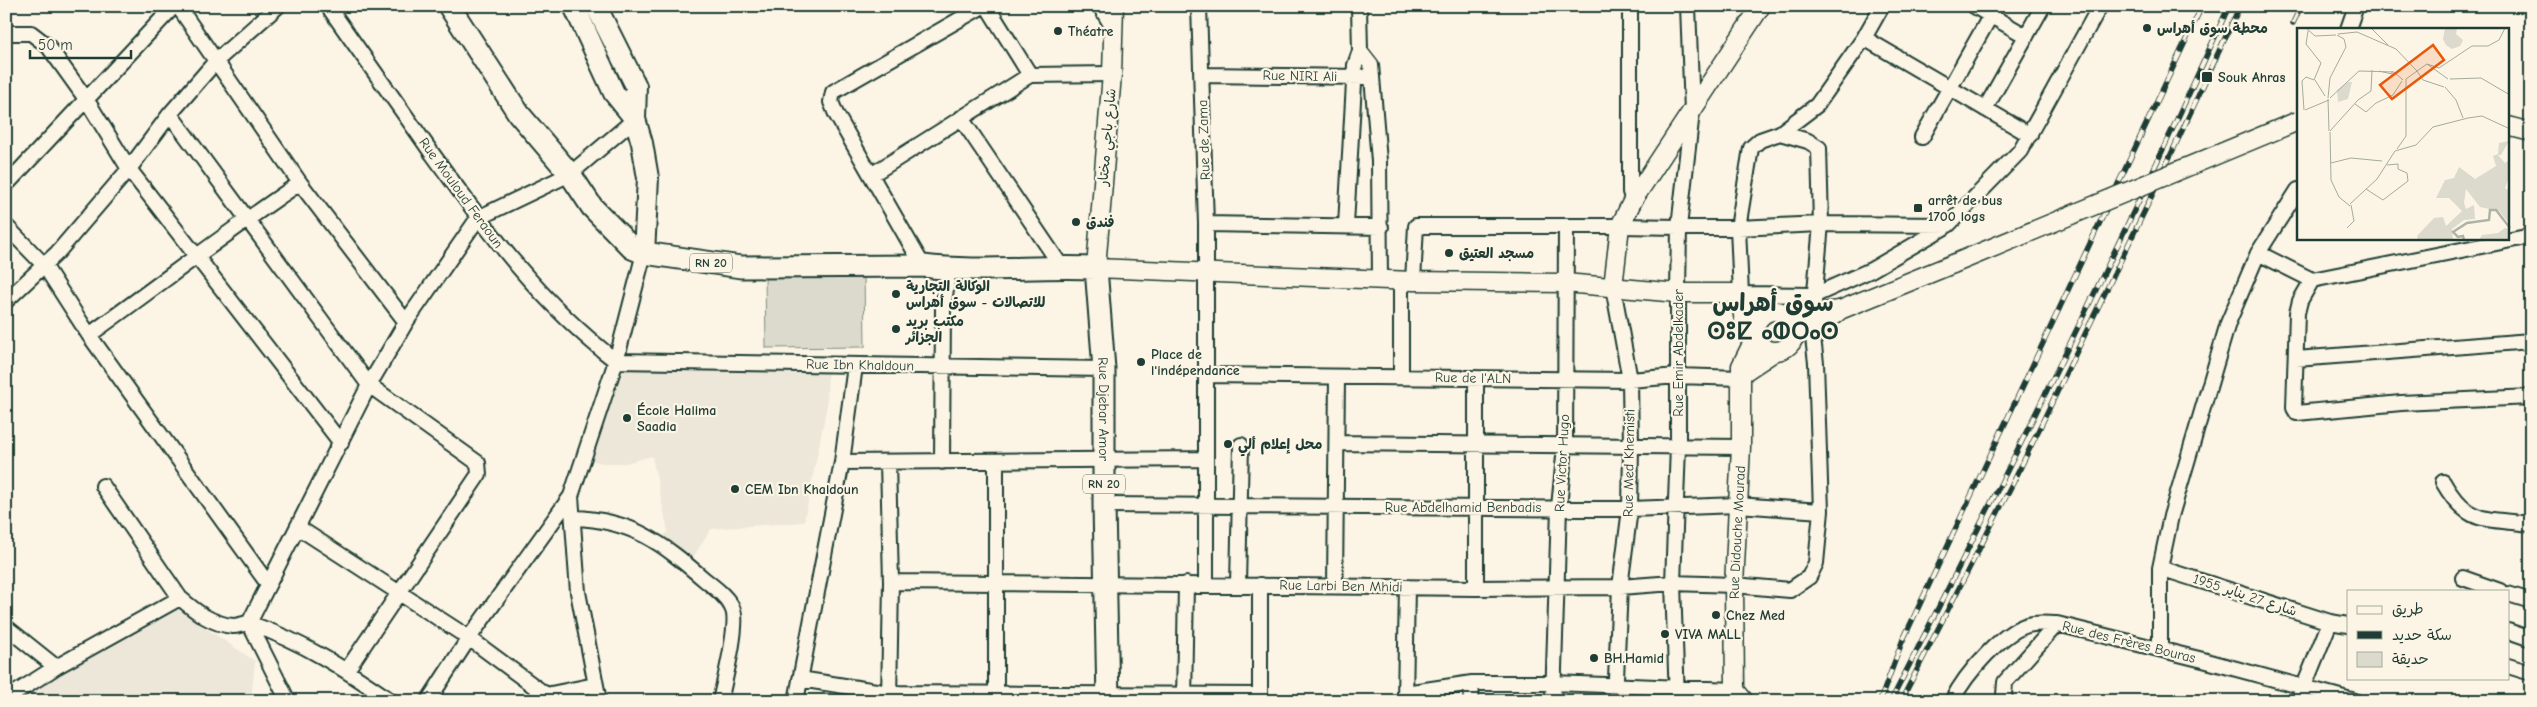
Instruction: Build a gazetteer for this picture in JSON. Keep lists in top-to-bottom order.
{
  "streets": {
    "main road": ["RN 20", "Rue Djebar Amor"],
    "street": [
      "Rue NIRI Ali",
      "شارع باجي مختار",
      "Rue de Zama",
      "Rue Mouloud Feraoun",
      "Rue Emir Abdelkader",
      "Rue Ibn Khaldoun",
      "Rue de l'ALN",
      "Rue Victor Hugo",
      "Rue Med Khemisti",
      "Rue Abdelhamid Benbadis",
      "Rue Didouche Mourad",
      "Rue Larbi Ben Mhidi",
      "شارع 27 يناير 1955",
      "Rue des Frères Bouras"
    ]
  },
  "crossings": [
    ["Rue NIRI Ali", "Rue de Zama"],
    ["شارع باجي مختار", "RN 20"],
    ["شارع باجي مختار", "Rue Djebar Amor"],
    ["Rue de Zama", "Rue de l'ALN"],
    ["Rue de Zama", "Rue Abdelhamid Benbadis"],
    ["Rue de Zama", "Rue Larbi Ben Mhidi"],
    ["Rue Mouloud Feraoun", "Rue Ibn Khaldoun"],
    ["RN 20", "Rue Djebar Amor"],
    ["Rue Emir Abdelkader", "Rue de l'ALN"],
    ["Rue Emir Abdelkader", "Rue Abdelhamid Benbadis"],
    ["Rue Emir Abdelkader", "Rue Larbi Ben Mhidi"],
    ["Rue Ibn Khaldoun", "Rue Djebar Amor"],
    ["Rue de l'ALN", "Rue Victor Hugo"],
    ["Rue de l'ALN", "Rue Med Khemisti"],
    ["Rue de l'ALN", "Rue Didouche Mourad"],
    ["Rue Djebar Amor", "Rue Abdelhamid Benbadis"],
    ["Rue Djebar Amor", "Rue Larbi Ben Mhidi"],
    ["Rue Victor Hugo", "Rue Abdelhamid Benbadis"],
    ["Rue Victor Hugo", "Rue Larbi Ben Mhidi"],
    ["Rue Med Khemisti", "Rue Abdelhamid Benbadis"],
    ["Rue Med Khemisti", "Rue Larbi Ben Mhidi"],
    ["Rue Abdelhamid Benbadis", "Rue Didouche Mourad"],
    ["Rue Abdelhamid Benbadis", "Rue Larbi Ben Mhidi"],
    ["Rue Didouche Mourad", "Rue Larbi Ben Mhidi"]
  ],
  "districts": ["سوق أهراس ⵙⵓⵇ ⴰⵀⵔⴰⵙ"],
  "places": {
    "other": [
      "محطة سوق أهراس",
      "Théatre",
      "فندق",
      "مسجد العتيق",
      "الوكالة التجارية للاتصالات - سوق أهراس",
      "مكتب بريد الجزائر",
      "Place de l'indépendance",
      "École Halima Saadia",
      "محل إعلام ألي",
      "CEM Ibn Khaldoun",
      "Chez Med",
      "VIVA MALL",
      "BH.Hamid"
    ],
    "transit": ["Souk Ahras", "arrêt de bus 1700 logs"]
  },
  "legend": ["طريق", "سكة حديد", "حديقة"],
  "scale_bar": "50 m"
}
